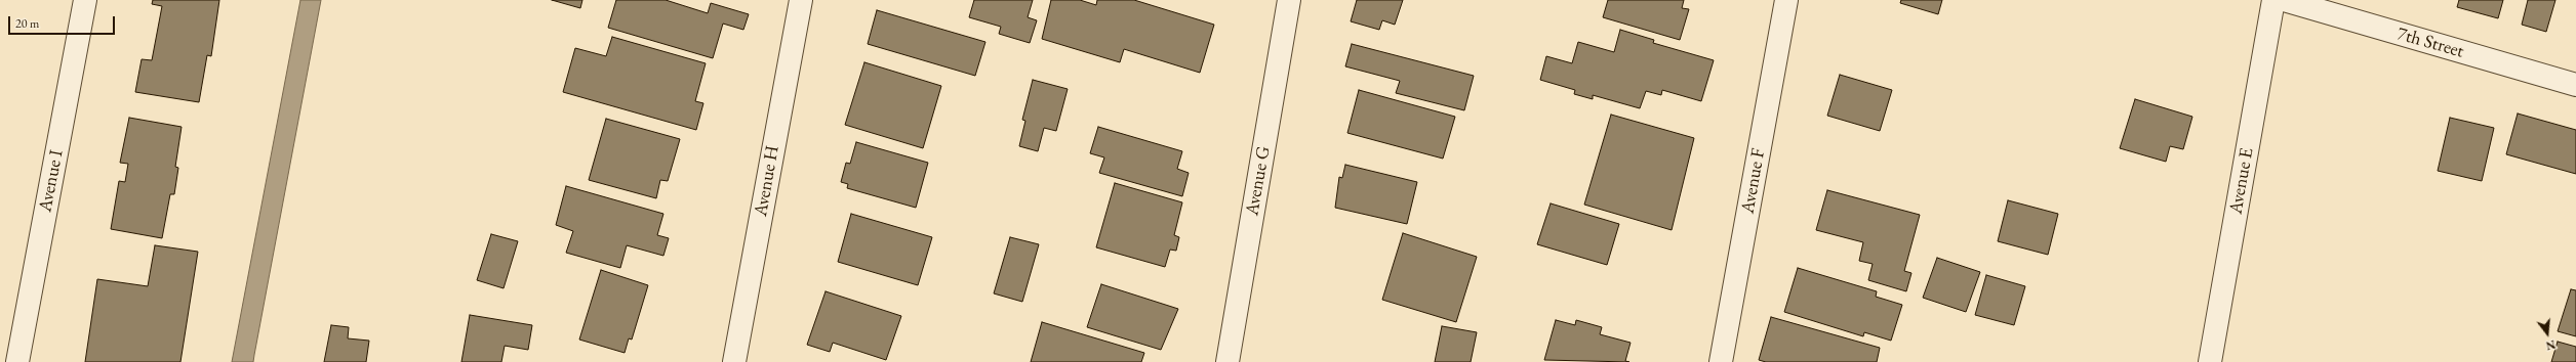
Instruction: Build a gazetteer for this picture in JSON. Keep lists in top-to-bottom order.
{
  "streets": {
    "street": [
      "7th Street",
      "Avenue I",
      "Avenue H",
      "Avenue G",
      "Avenue F",
      "Avenue E"
    ]
  },
  "scale_bar": "20 m",
  "north": "bottom"
}
